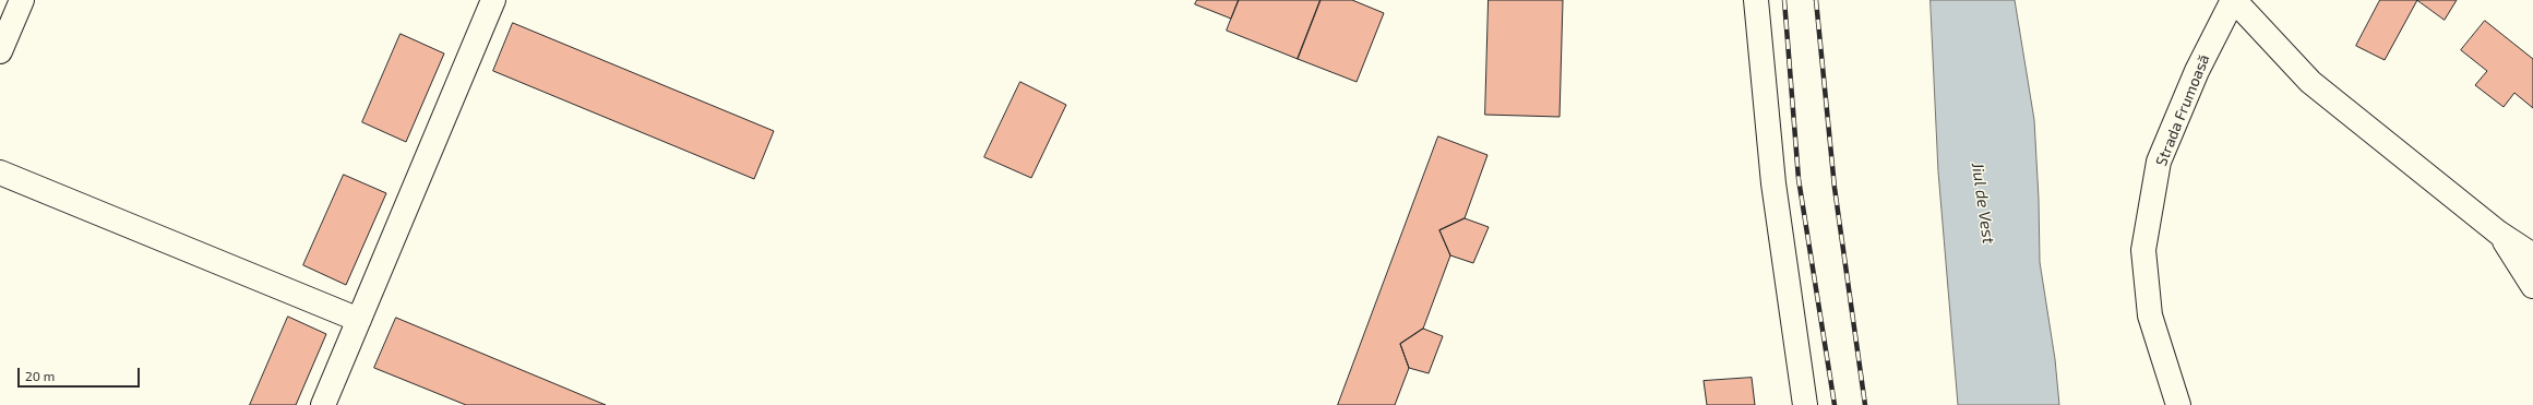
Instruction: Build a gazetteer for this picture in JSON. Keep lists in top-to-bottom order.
{
  "streets": {
    "street": ["Strada Frumoasă"]
  },
  "water": ["Jiul de Vest"],
  "scale_bar": "20 m"
}
